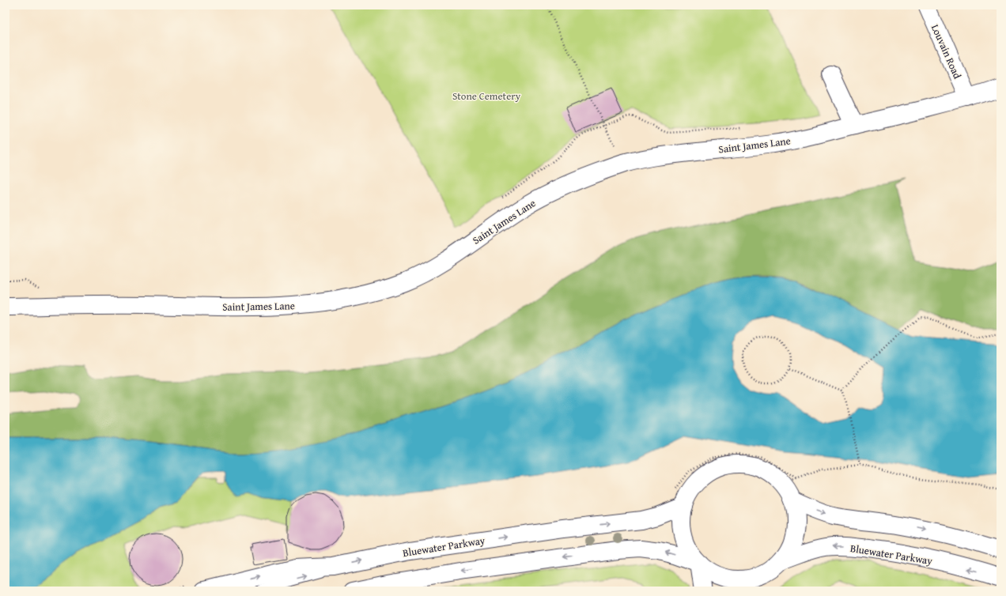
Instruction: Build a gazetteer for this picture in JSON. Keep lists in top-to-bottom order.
{
  "streets": {
    "street": ["Louvain Road", "Saint James Lane", "Bluewater Parkway"]
  },
  "crossings": [
    ["Louvain Road", "Saint James Lane"]
  ],
  "parks": ["Stone Cemetery"]
}
